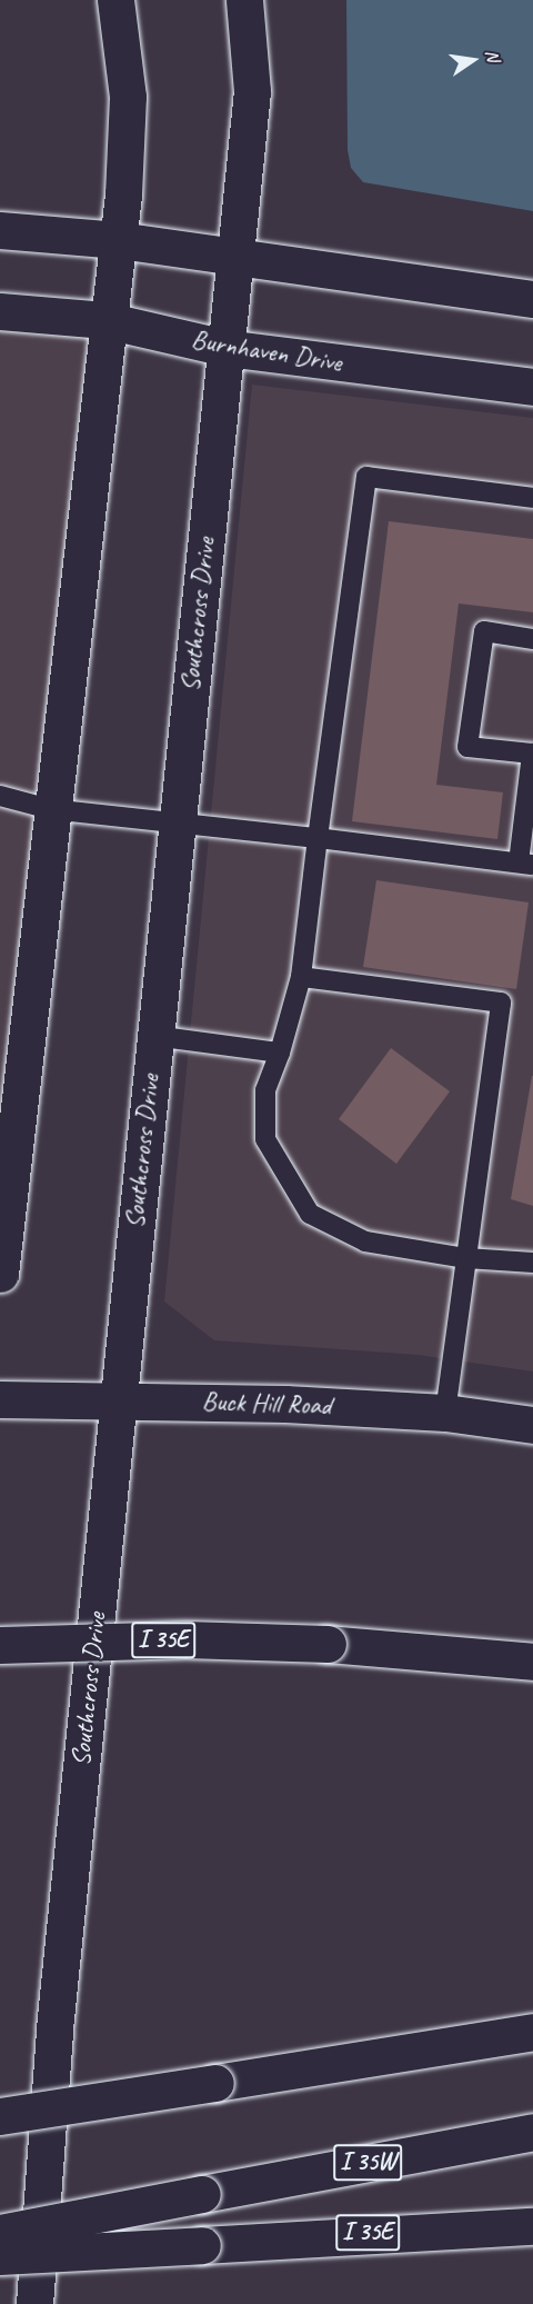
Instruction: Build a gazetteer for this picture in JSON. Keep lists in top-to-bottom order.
{
  "streets": {
    "main road": [
      "Burnhaven Drive",
      "Southcross Drive",
      "Buck Hill Road",
      "I 35E",
      "I 35W"
    ]
  },
  "crossings": [
    ["Burnhaven Drive", "Southcross Drive"],
    ["Southcross Drive", "Buck Hill Road"]
  ],
  "north": "right"
}
